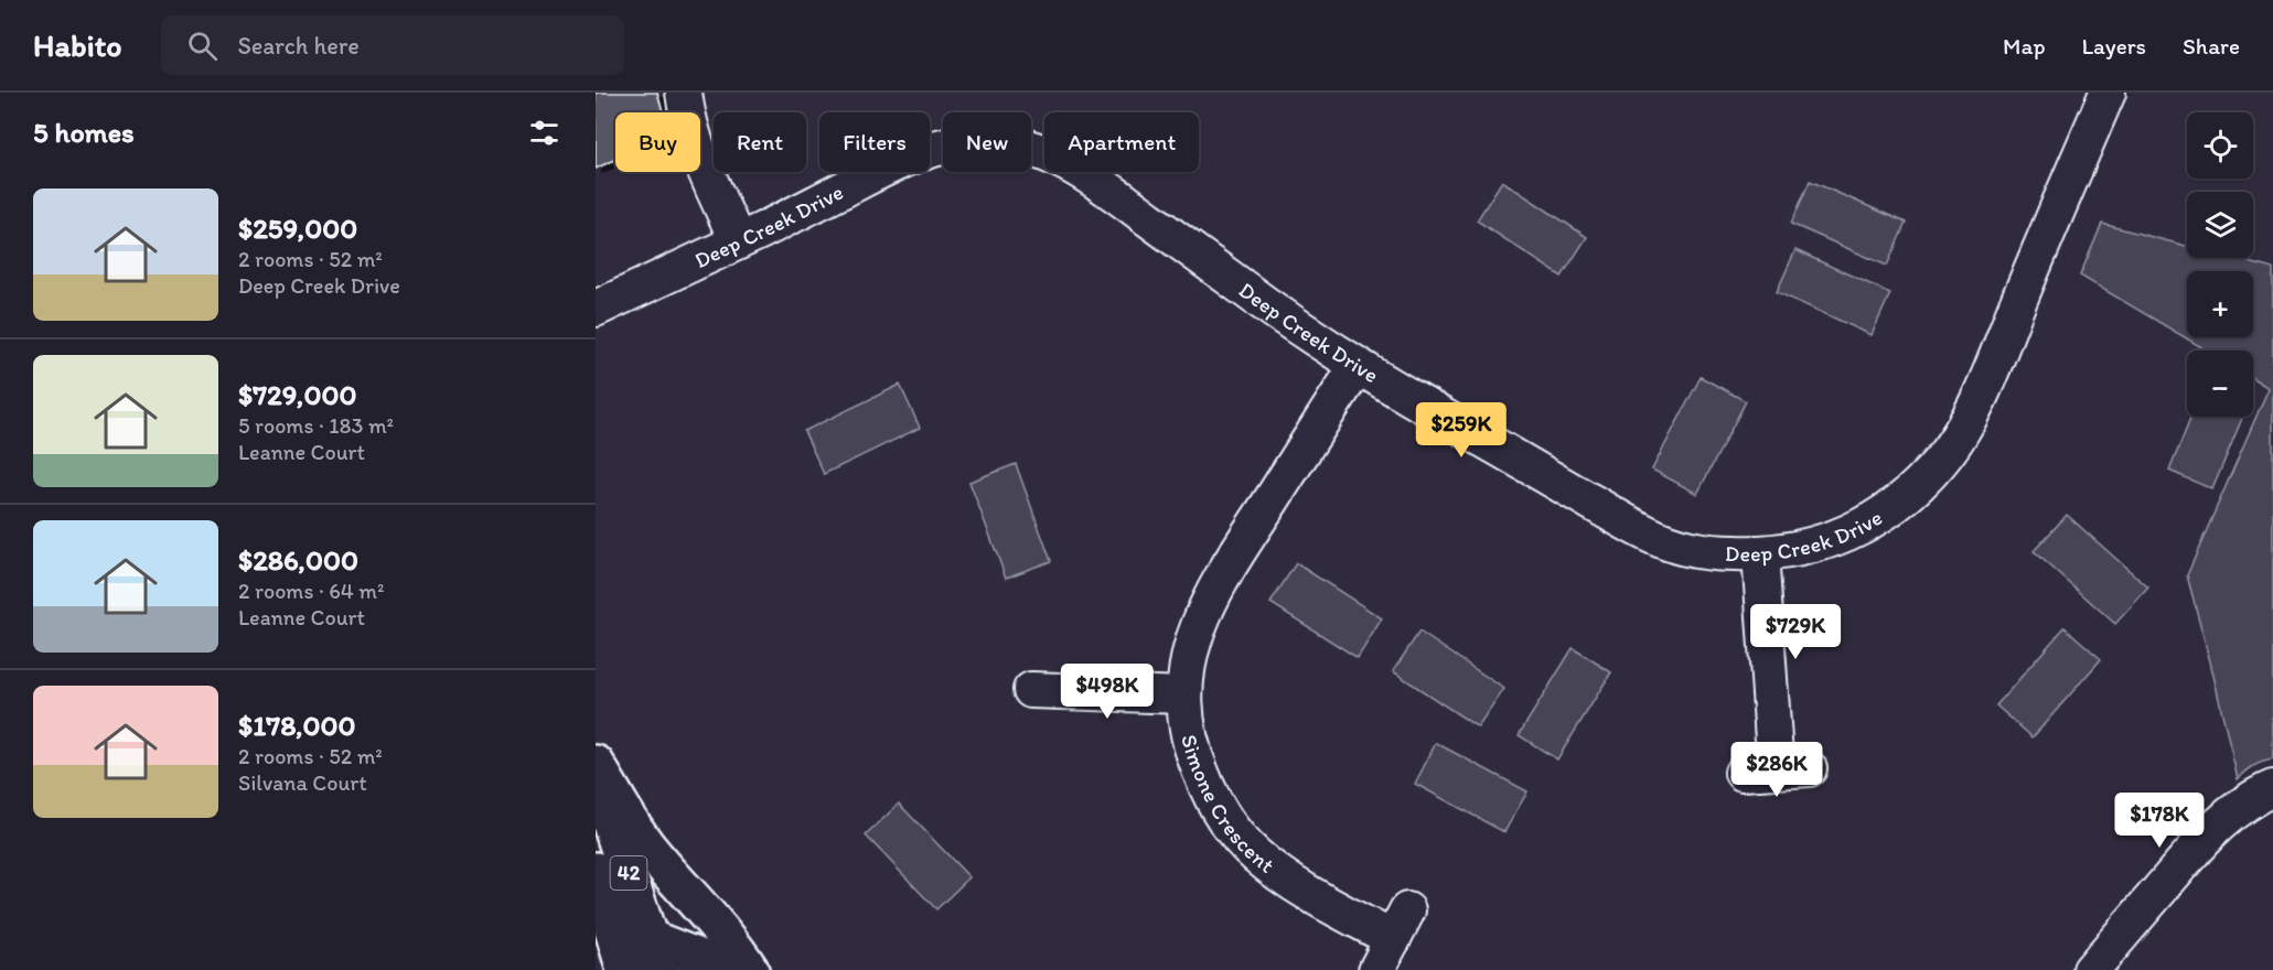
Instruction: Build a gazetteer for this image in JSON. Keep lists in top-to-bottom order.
{
  "streets": {
    "main road": ["42"],
    "street": ["Deep Creek Drive", "Simone Crescent"]
  },
  "crossings": [
    ["Deep Creek Drive", "Simone Crescent"]
  ],
  "page": {
    "header": "Habito",
    "search": "Search here",
    "nav": ["Map", "Layers", "Share"],
    "heading": "5 homes",
    "map_buttons": ["+", "−"],
    "chip": [
      "Buy",
      "Rent",
      "Filters",
      "New",
      "Apartment"
    ],
    "list": [
      {
        "name": "$259,000",
        "note": "2 rooms · 52 m² · Deep Creek Drive"
      },
      {
        "name": "$729,000",
        "note": "5 rooms · 183 m² · Leanne Court"
      },
      {
        "name": "$286,000",
        "note": "2 rooms · 64 m² · Leanne Court"
      },
      {
        "name": "$178,000",
        "note": "2 rooms · 52 m² · Silvana Court"
      }
    ],
    "price": [
      "$259K",
      "$729K",
      "$498K",
      "$286K",
      "$178K"
    ]
  }
}
